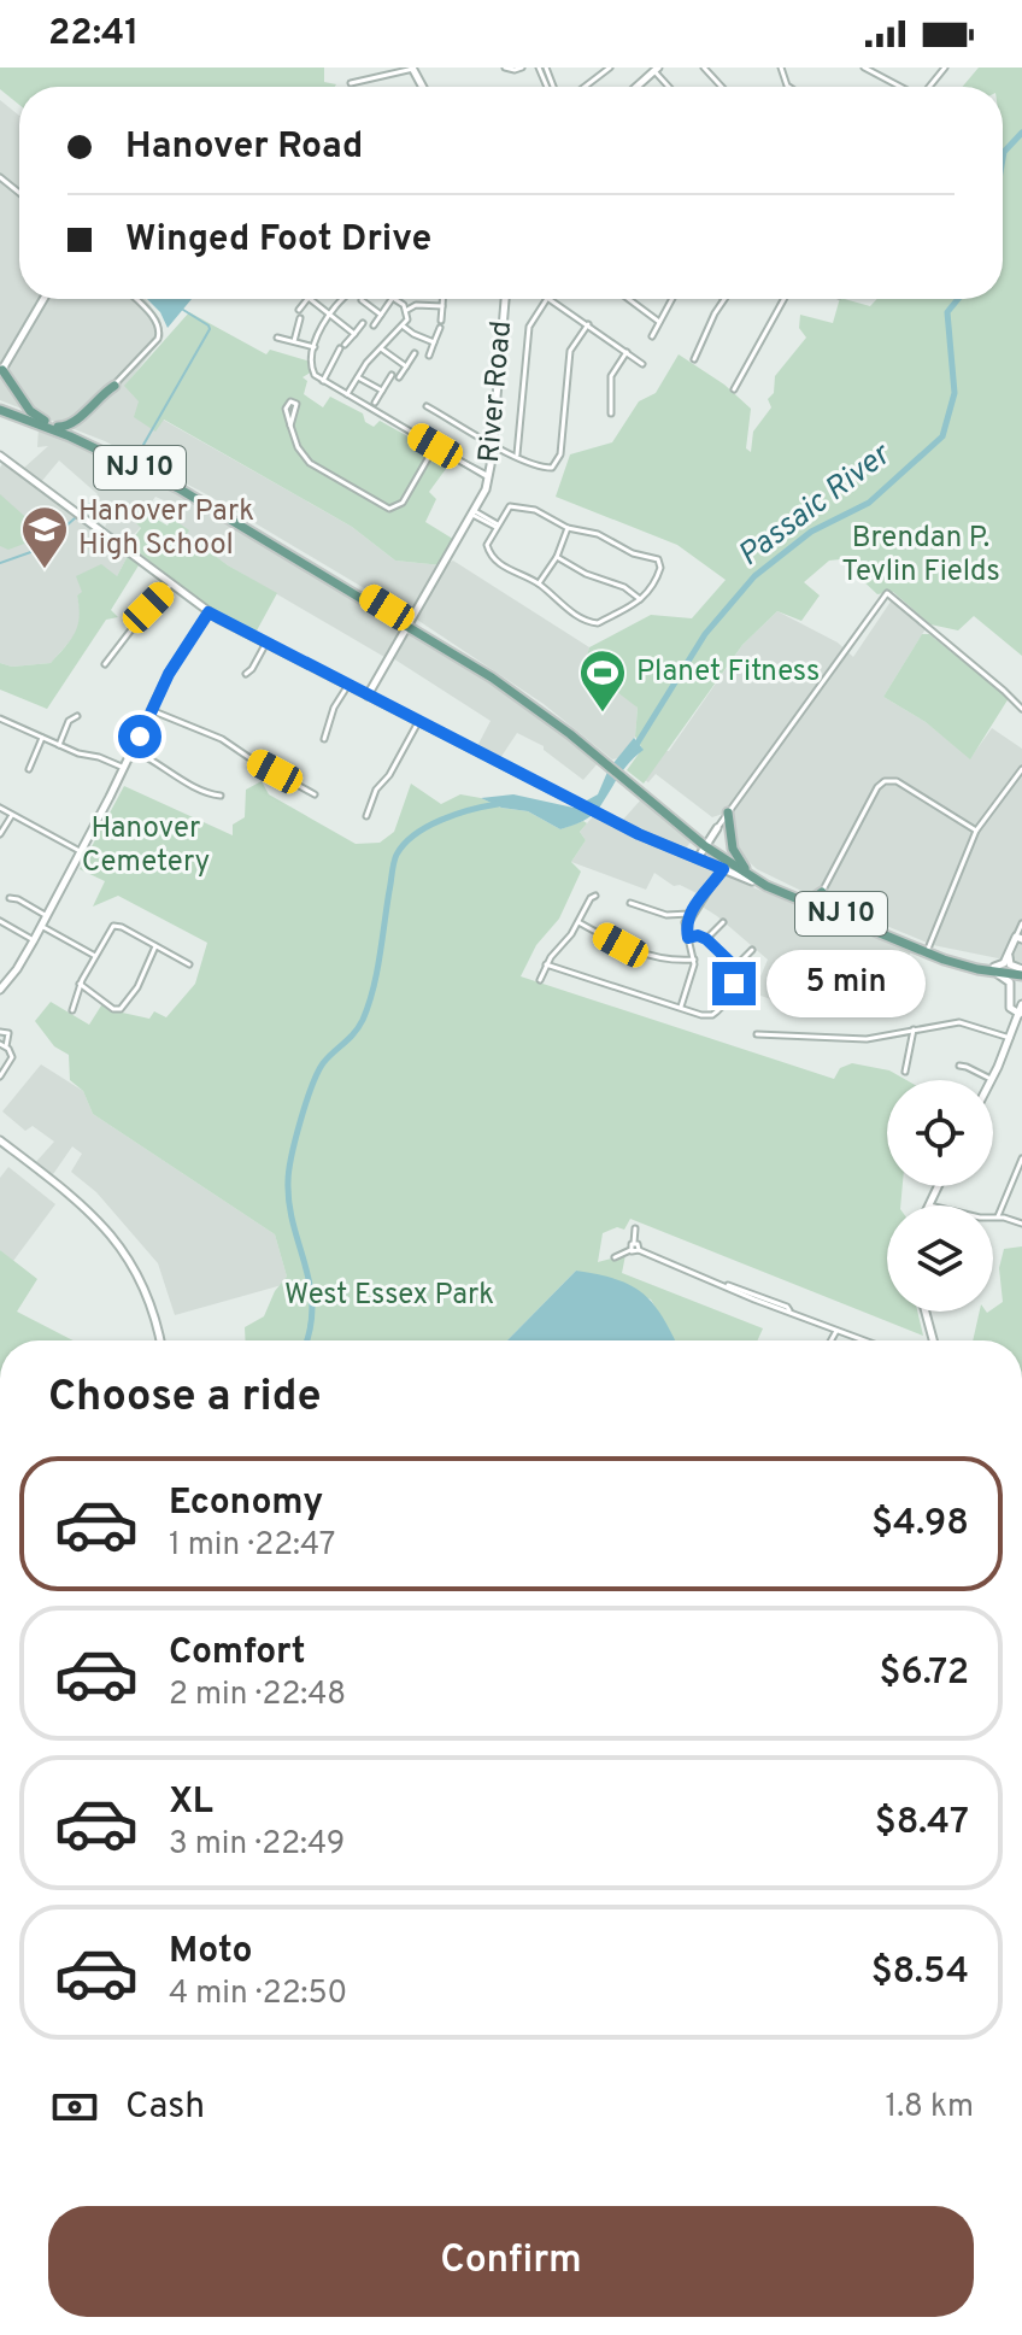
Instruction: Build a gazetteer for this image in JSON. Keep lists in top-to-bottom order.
{
  "streets": {
    "main road": ["NJ 10"],
    "street": ["River Road"]
  },
  "crossings": [
    ["River Road", "NJ 10"]
  ],
  "water": ["Passaic River"],
  "parks": ["Brendan P. Tevlin Fields", "Hanover Cemetery", "West Essex Park"],
  "places": {
    "school or university": ["Hanover Park High School"],
    "sports": ["Planet Fitness"]
  },
  "page": {
    "status": "22:41",
    "banner": ["Hanover Road", "Winged Foot Drive"],
    "bubble": "5 min",
    "heading": "Choose a ride",
    "list": [
      {
        "name": "Economy",
        "note": "1 min · 22:47",
        "value": "$4.98"
      },
      {
        "name": "Comfort",
        "note": "2 min · 22:48",
        "value": "$6.72"
      },
      {
        "name": "XL",
        "note": "3 min · 22:49",
        "value": "$8.47"
      },
      {
        "name": "Moto",
        "note": "4 min · 22:50",
        "value": "$8.54"
      }
    ],
    "pay": ["Cash", "1.8 km"],
    "buttons": "Confirm"
  }
}
